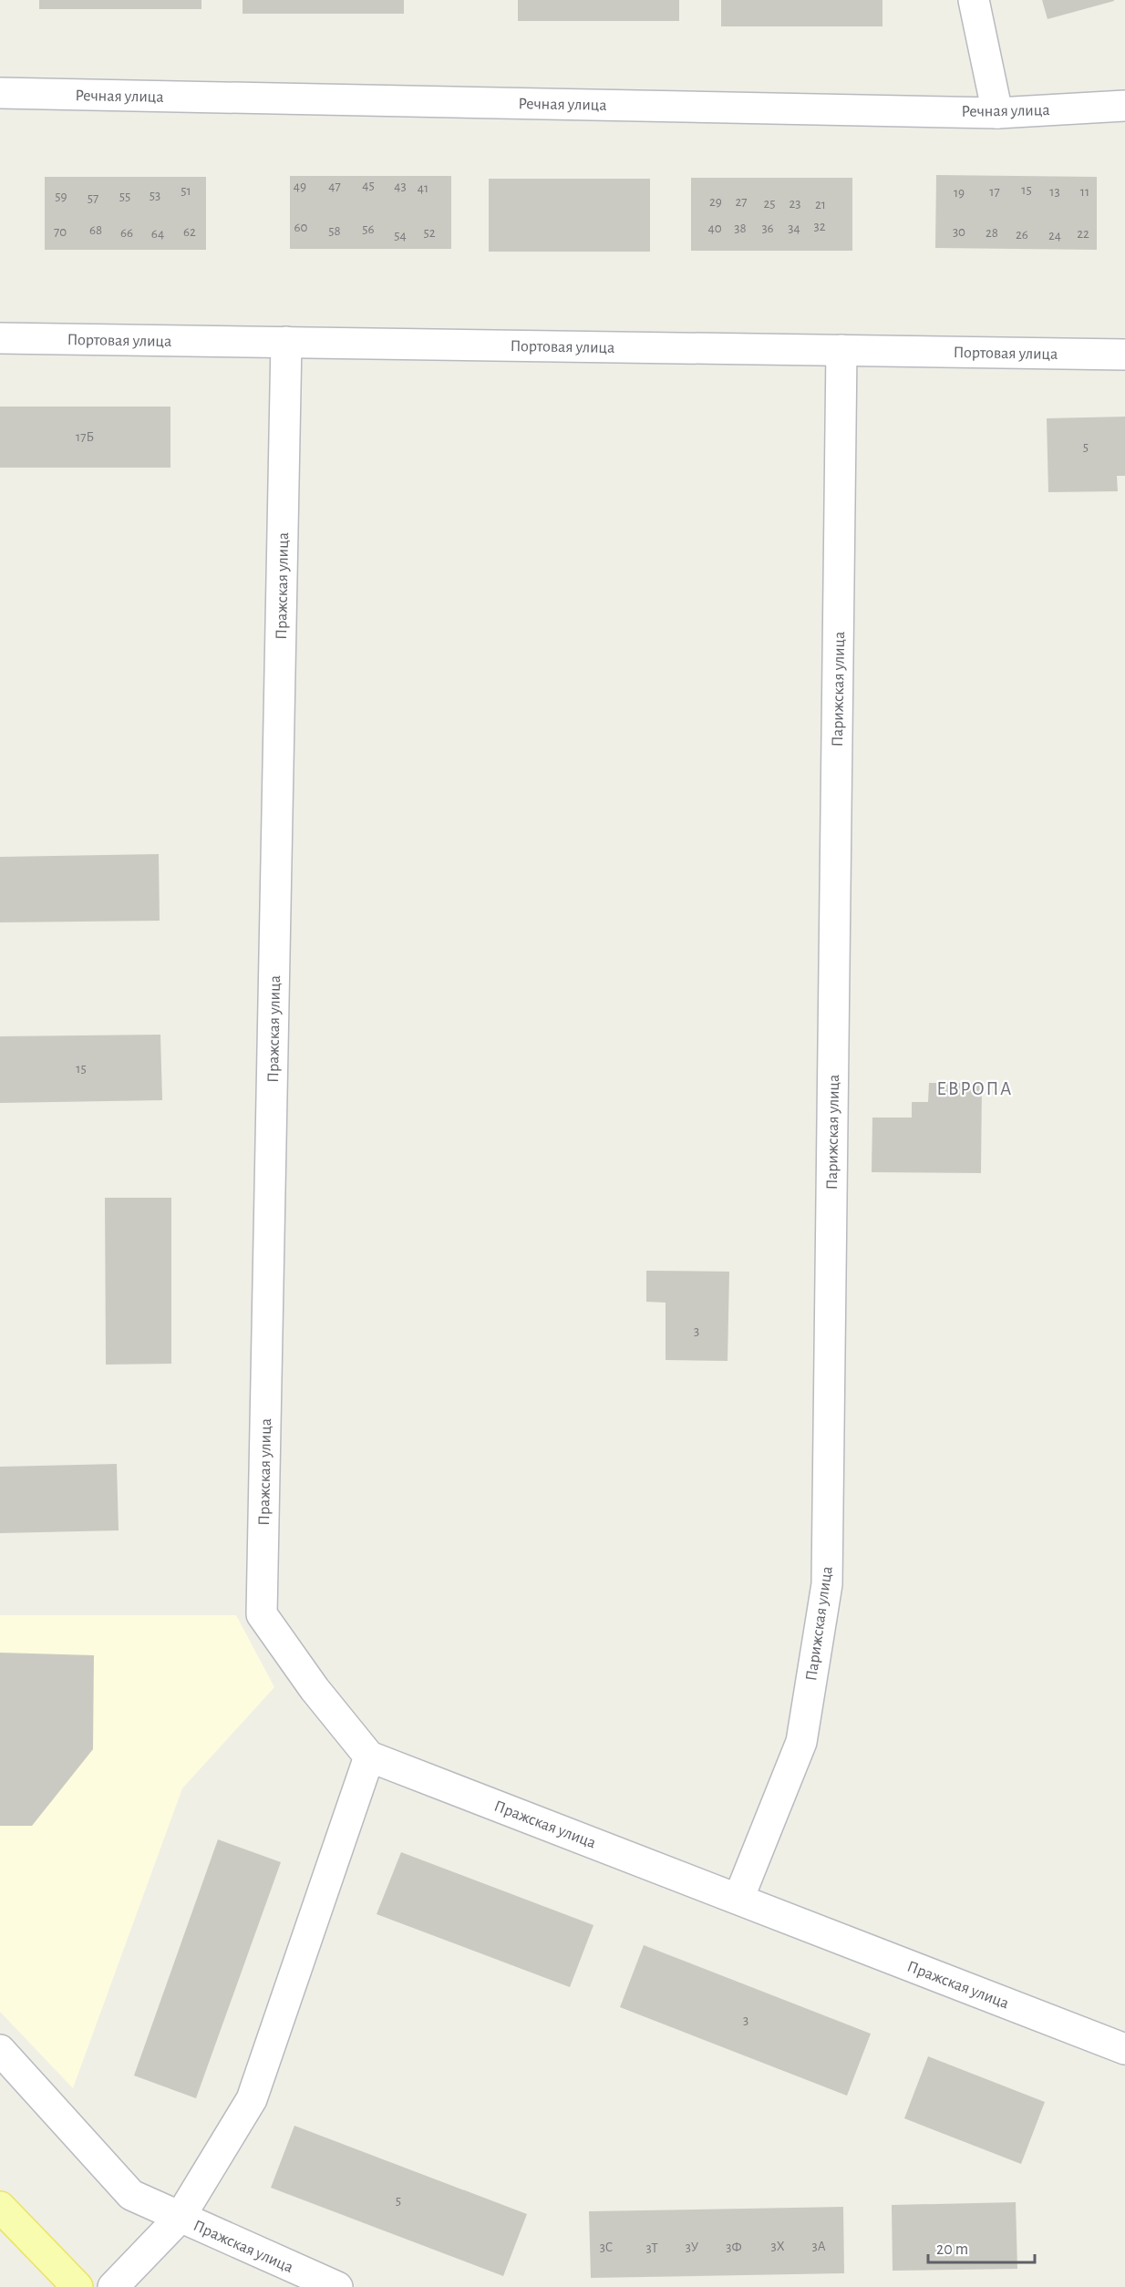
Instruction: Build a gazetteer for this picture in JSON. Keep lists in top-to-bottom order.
{
  "streets": {
    "street": [
      "Речная улица",
      "Портовая улица",
      "Пражская улица",
      "Парижская улица"
    ]
  },
  "crossings": [
    ["Портовая улица", "Пражская улица"],
    ["Портовая улица", "Парижская улица"],
    ["Пражская улица", "Парижская улица"]
  ],
  "districts": ["ЕВРОПА"],
  "house_numbers": [
    "45",
    "49",
    "47",
    "43",
    "41",
    "15",
    "51",
    "17",
    "13",
    "11",
    "19",
    "53",
    "59",
    "55",
    "57",
    "29",
    "27",
    "25",
    "23",
    "21",
    "32",
    "60",
    "40",
    "38",
    "36",
    "34",
    "56",
    "68",
    "58",
    "70",
    "62",
    "30",
    "66",
    "52",
    "28",
    "64",
    "22",
    "26",
    "54",
    "24",
    "17Б",
    "5",
    "15",
    "3",
    "3",
    "5",
    "3Х",
    "3А",
    "3С",
    "3У",
    "3Ф",
    "3Т"
  ],
  "scale_bar": "20 m"
}
